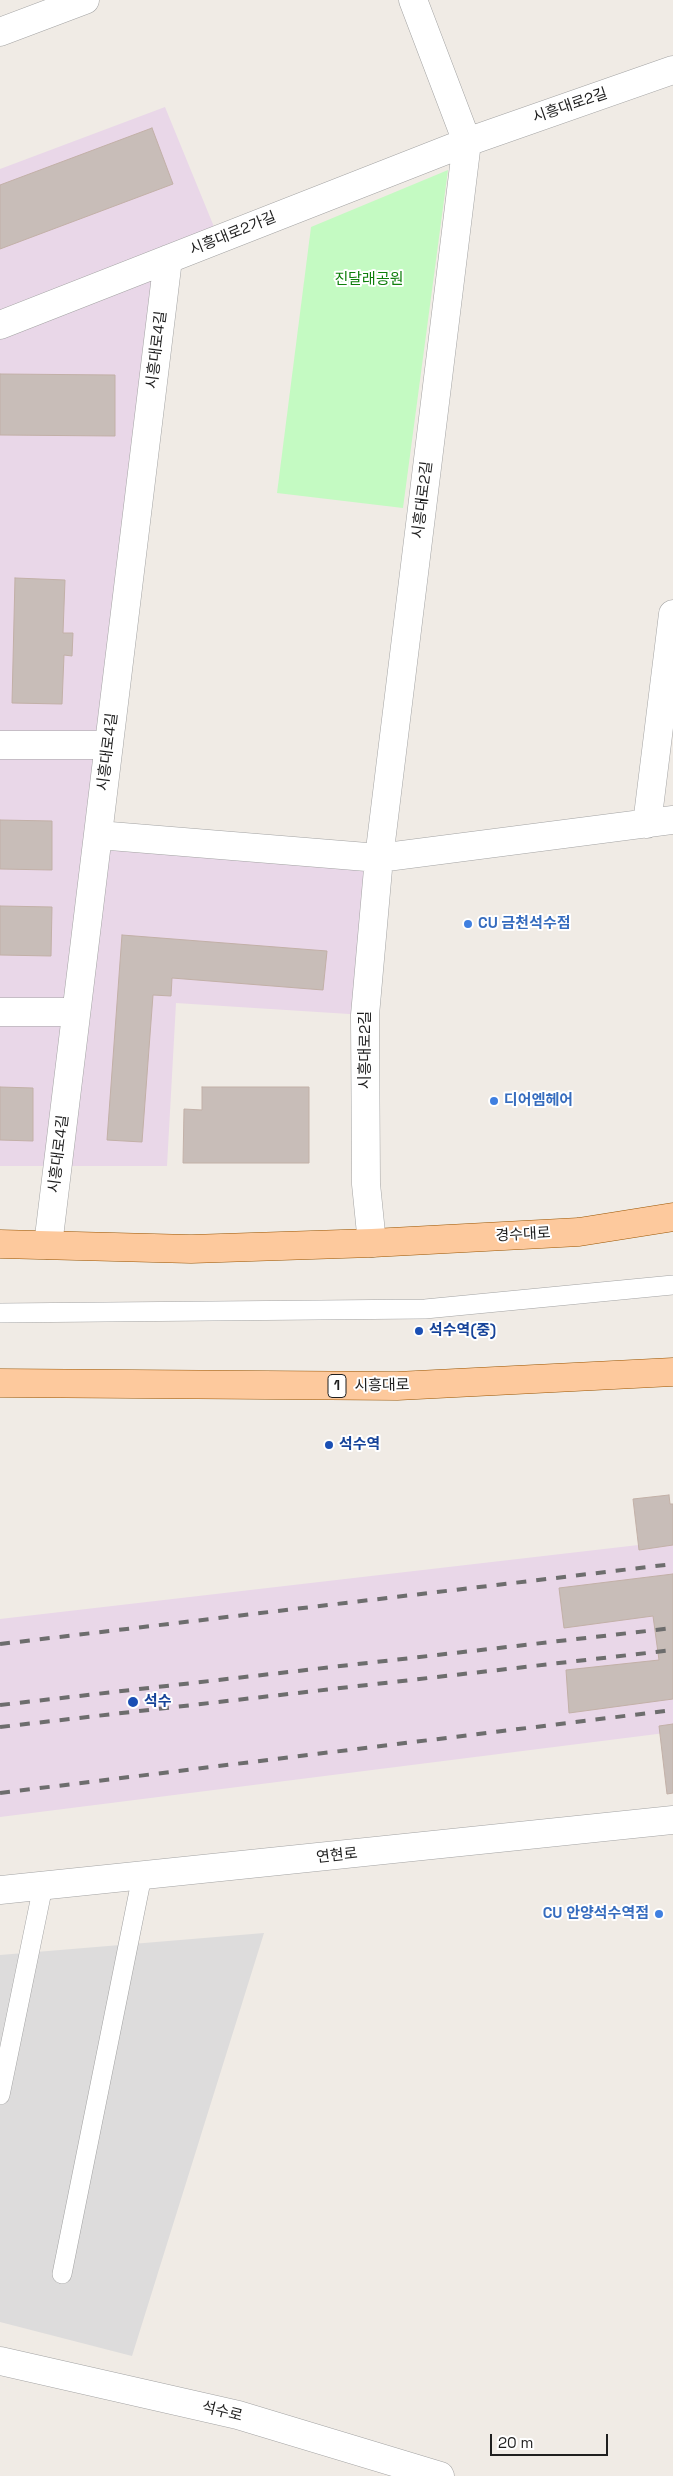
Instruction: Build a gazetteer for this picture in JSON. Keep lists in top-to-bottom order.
{
  "streets": {
    "main road": ["경수대로", "1", "시흥대로"],
    "street": [
      "시흥대로2길",
      "시흥대로2가길",
      "시흥대로4길",
      "연현로",
      "석수로"
    ]
  },
  "crossings": [
    ["시흥대로2길", "시흥대로2가길"],
    ["시흥대로2길", "경수대로"],
    ["시흥대로2가길", "시흥대로4길"]
  ],
  "parks": ["진달래공원"],
  "places": [
    "CU 금천석수점",
    "디어엠헤어",
    "석수역(중)",
    "석수역",
    "석수",
    "CU 안양석수역점"
  ],
  "scale_bar": "20 m"
}
